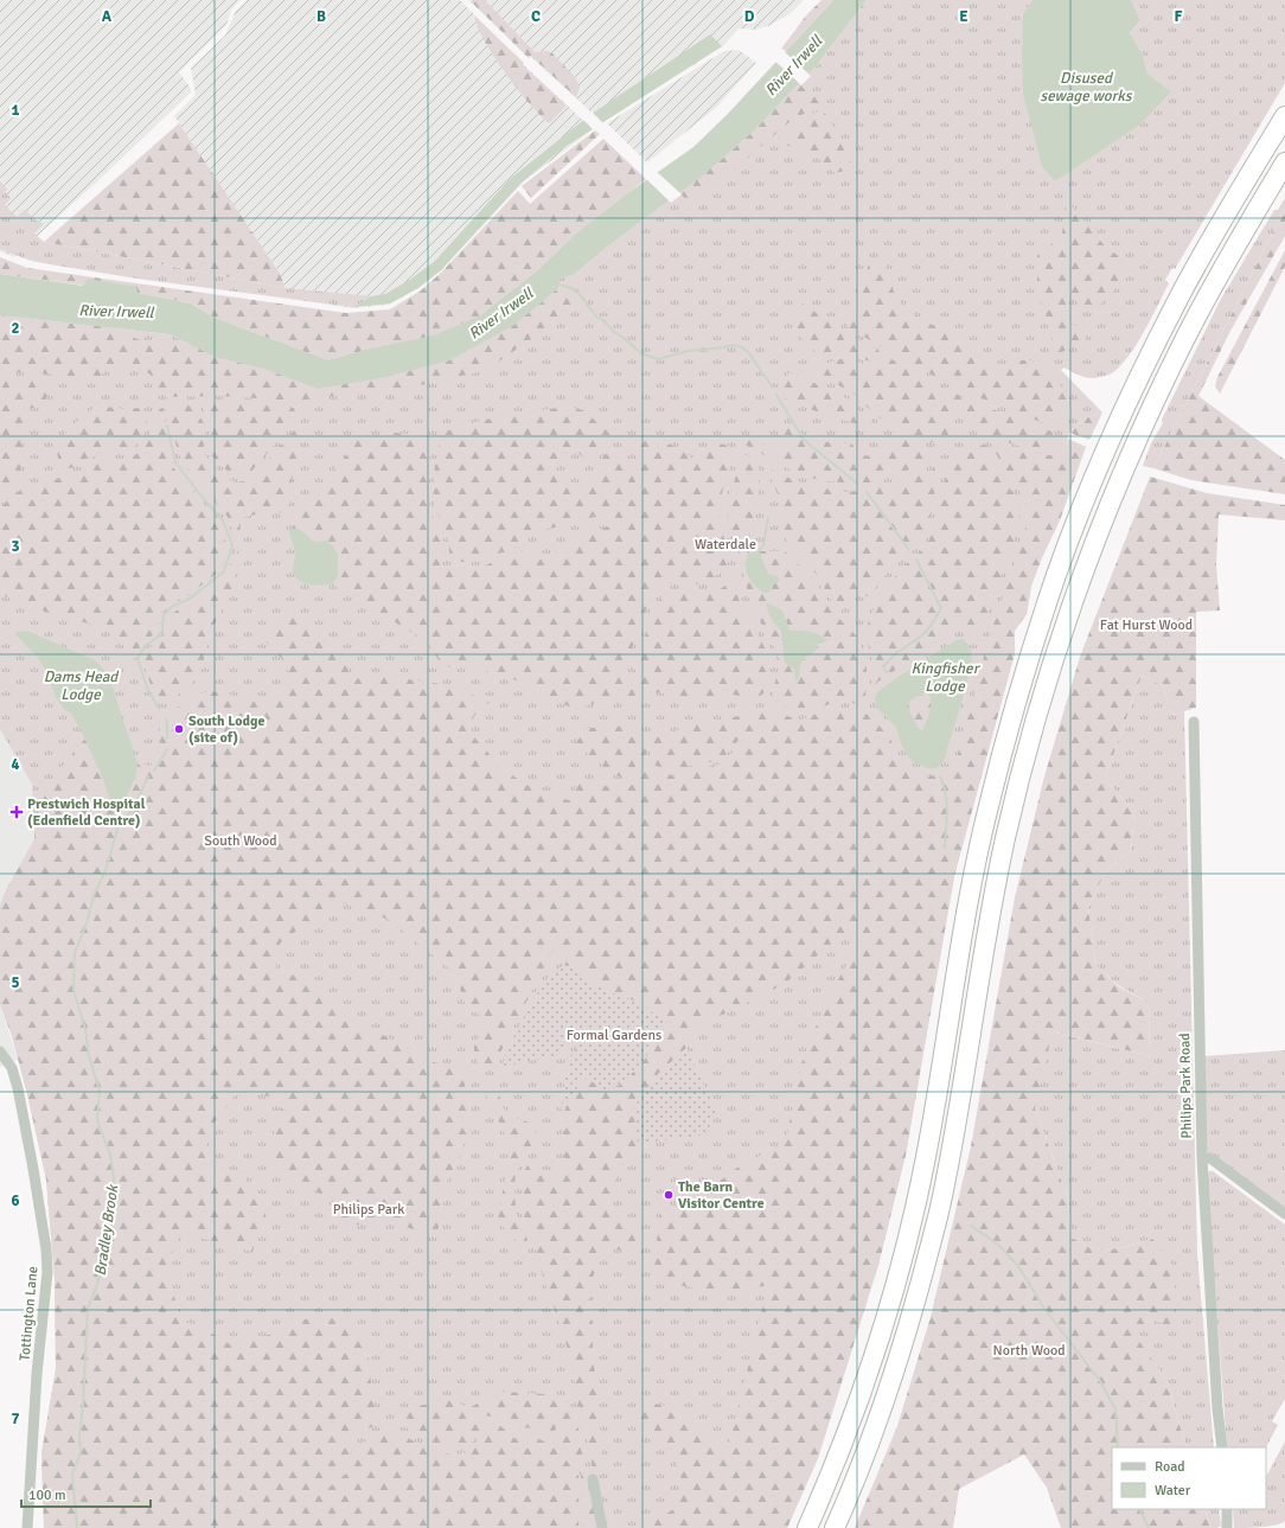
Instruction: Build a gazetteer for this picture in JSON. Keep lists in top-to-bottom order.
{
  "streets": {
    "street": ["Philips Park Road", "Tottington Lane"]
  },
  "water": [
    "River Irwell",
    "Disused sewage works",
    "Kingfisher Lodge",
    "Dams Head Lodge",
    "Bradley Brook"
  ],
  "parks": [
    "Waterdale",
    "Fat Hurst Wood",
    "South Wood",
    "Formal Gardens",
    "Philips Park",
    "North Wood"
  ],
  "places": {
    "other": ["South Lodge (site of)", "The Barn Visitor Centre"],
    "health": ["Prestwich Hospital (Edenfield Centre)"]
  },
  "legend": ["Road", "Water"],
  "scale_bar": "100 m",
  "grid": {
    "columns": [
      "A",
      "B",
      "C",
      "D",
      "E",
      "F"
    ],
    "rows": [
      "1",
      "2",
      "3",
      "4",
      "5",
      "6",
      "7"
    ]
  }
}
